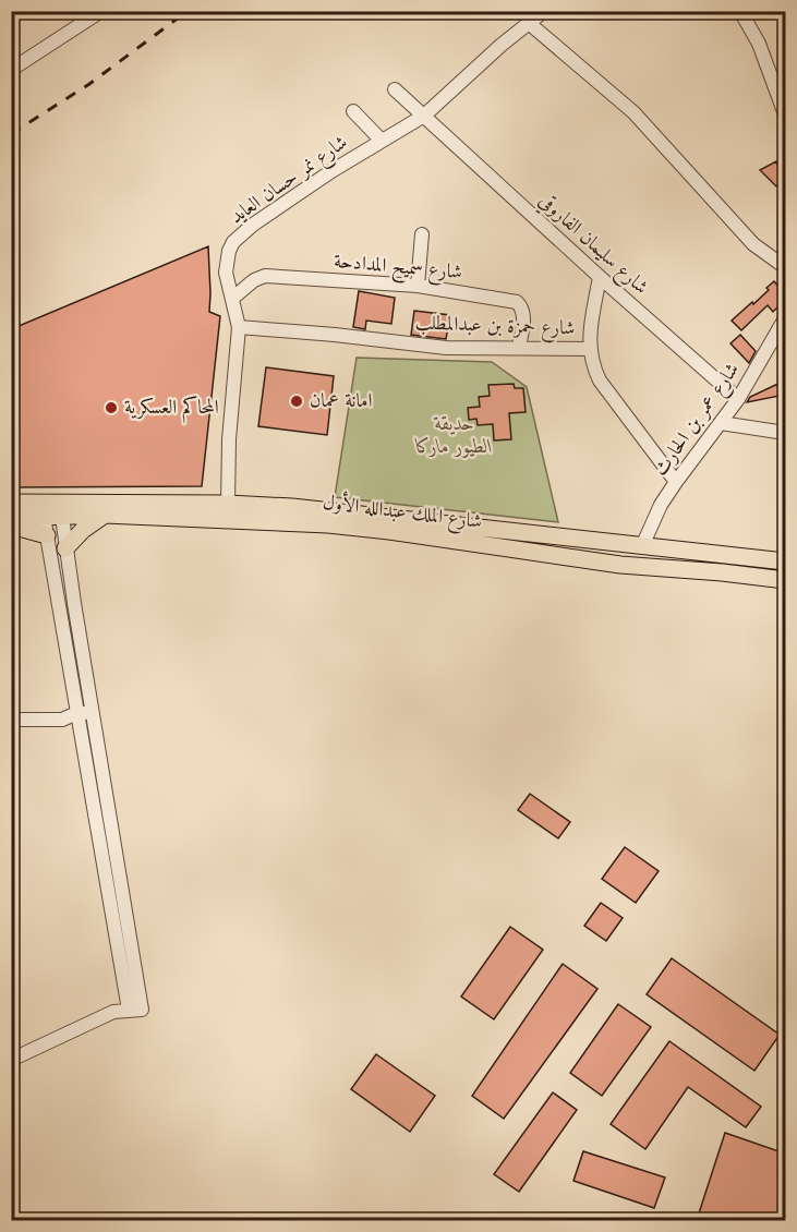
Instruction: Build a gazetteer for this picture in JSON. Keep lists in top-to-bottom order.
{
  "streets": {
    "main road": ["شارع الملك عبدالله الأول"],
    "street": [
      "شارع نمر حسان العايد",
      "شارع سليمان الفاروقي",
      "شارع سميح المدادحة",
      "شارع حمزة بن عبدالمطلب",
      "شارع عمر بن الحارث"
    ]
  },
  "crossings": [
    ["شارع نمر حسان العايد", "شارع سليمان الفاروقي"],
    ["شارع نمر حسان العايد", "شارع سميح المدادحة"],
    ["شارع نمر حسان العايد", "شارع حمزة بن عبدالمطلب"],
    ["شارع نمر حسان العايد", "شارع الملك عبدالله الأول"],
    ["شارع سليمان الفاروقي", "شارع عمر بن الحارث"],
    ["شارع سميح المدادحة", "شارع حمزة بن عبدالمطلب"],
    ["شارع حمزة بن عبدالمطلب", "شارع عمر بن الحارث"],
    ["شارع عمر بن الحارث", "شارع الملك عبدالله الأول"]
  ],
  "parks": ["حديقة الطيور ماركا"],
  "places": ["امانة عمان", "المحاكم العسكرية"]
}
